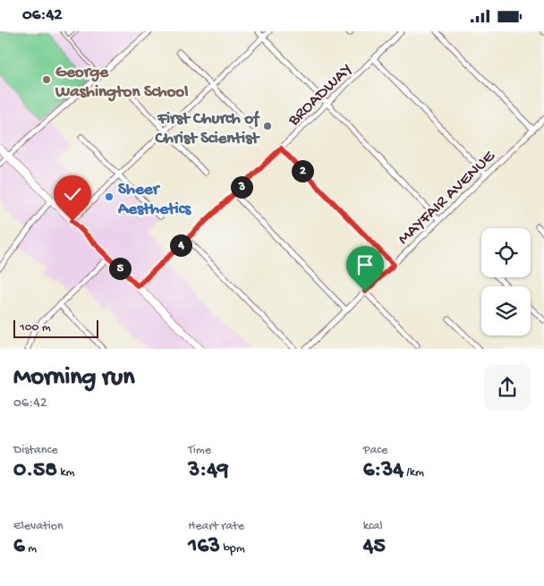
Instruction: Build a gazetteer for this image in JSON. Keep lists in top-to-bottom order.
{
  "streets": {
    "street": ["BROADWAY", "MAYFAIR AVENUE"]
  },
  "places": ["George Washington School", "First Church of Christ Scientist", "Sheer Aesthetics"],
  "scale_bar": "100 m",
  "page": {
    "status": "06:42",
    "pins": [
      "2",
      "3",
      "4",
      "5"
    ],
    "scale": "100 m",
    "heading": ["Morning run", "06:42"],
    "stats": [
      ["Distance", "0.58 km"],
      ["Time", "3:49"],
      ["Pace", "6:34 /km"],
      ["Elevation", "6 m"],
      ["Heart rate", "163 bpm"],
      ["kcal", "45"]
    ]
  }
}
